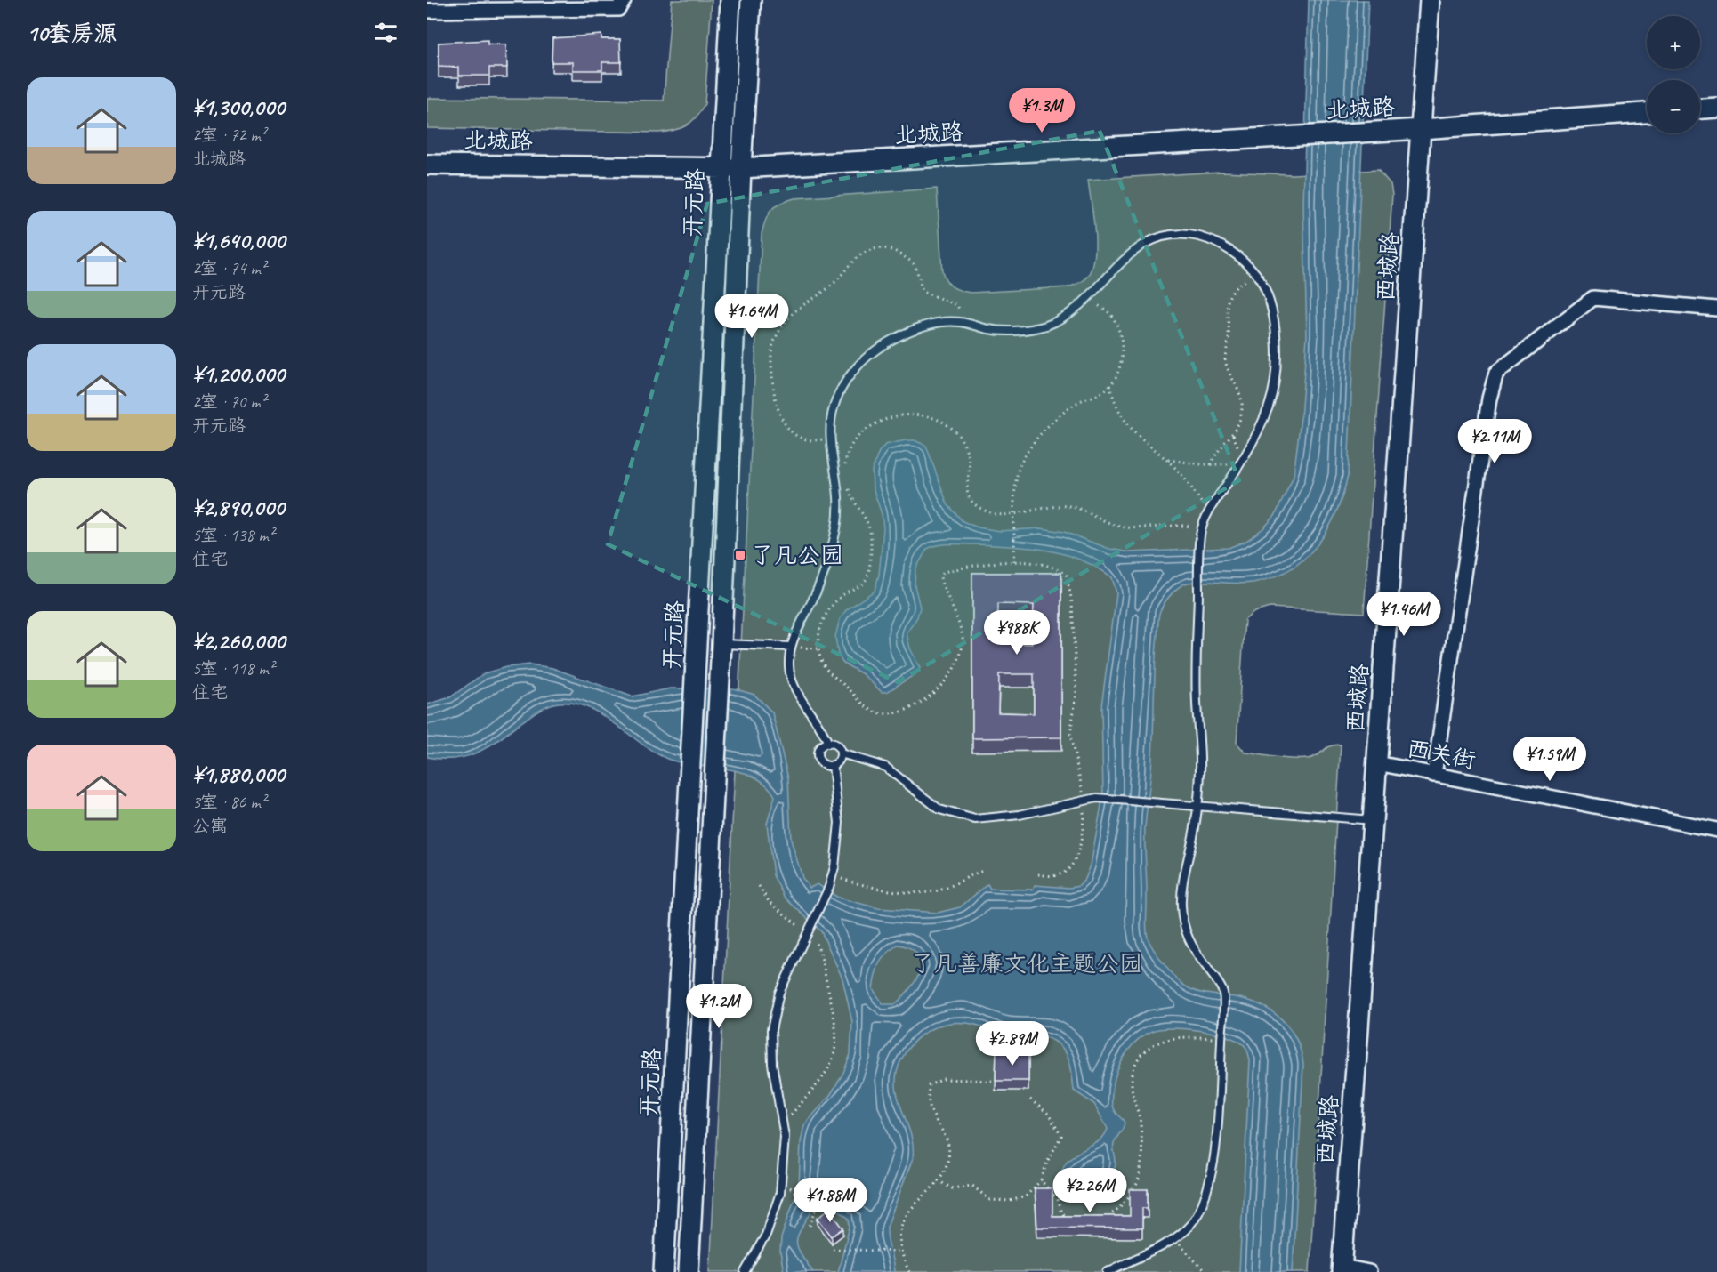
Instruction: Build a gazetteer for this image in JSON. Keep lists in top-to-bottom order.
{
  "streets": {
    "main road": ["北城路", "开元路", "西城路"],
    "street": ["西关街"]
  },
  "crossings": [
    ["北城路", "开元路"],
    ["北城路", "西城路"],
    ["西城路", "西关街"]
  ],
  "parks": ["了凡善廉文化主题公园"],
  "places": {
    "transit": ["了凡公园"]
  },
  "page": {
    "heading": "10套房源",
    "map_buttons": ["+", "−"],
    "list": [
      {
        "name": "¥1,300,000",
        "note": "2室 · 72 m² · 北城路"
      },
      {
        "name": "¥1,640,000",
        "note": "2室 · 74 m² · 开元路"
      },
      {
        "name": "¥1,200,000",
        "note": "2室 · 70 m² · 开元路"
      },
      {
        "name": "¥2,890,000",
        "note": "5室 · 138 m² · 住宅"
      },
      {
        "name": "¥2,260,000",
        "note": "5室 · 118 m² · 住宅"
      },
      {
        "name": "¥1,880,000",
        "note": "3室 · 86 m² · 公寓"
      }
    ],
    "price": [
      "¥1.3M",
      "¥1.64M",
      "¥2.11M",
      "¥1.46M",
      "¥988K",
      "¥1.59M",
      "¥1.2M",
      "¥2.89M",
      "¥2.26M",
      "¥1.88M"
    ]
  }
}
